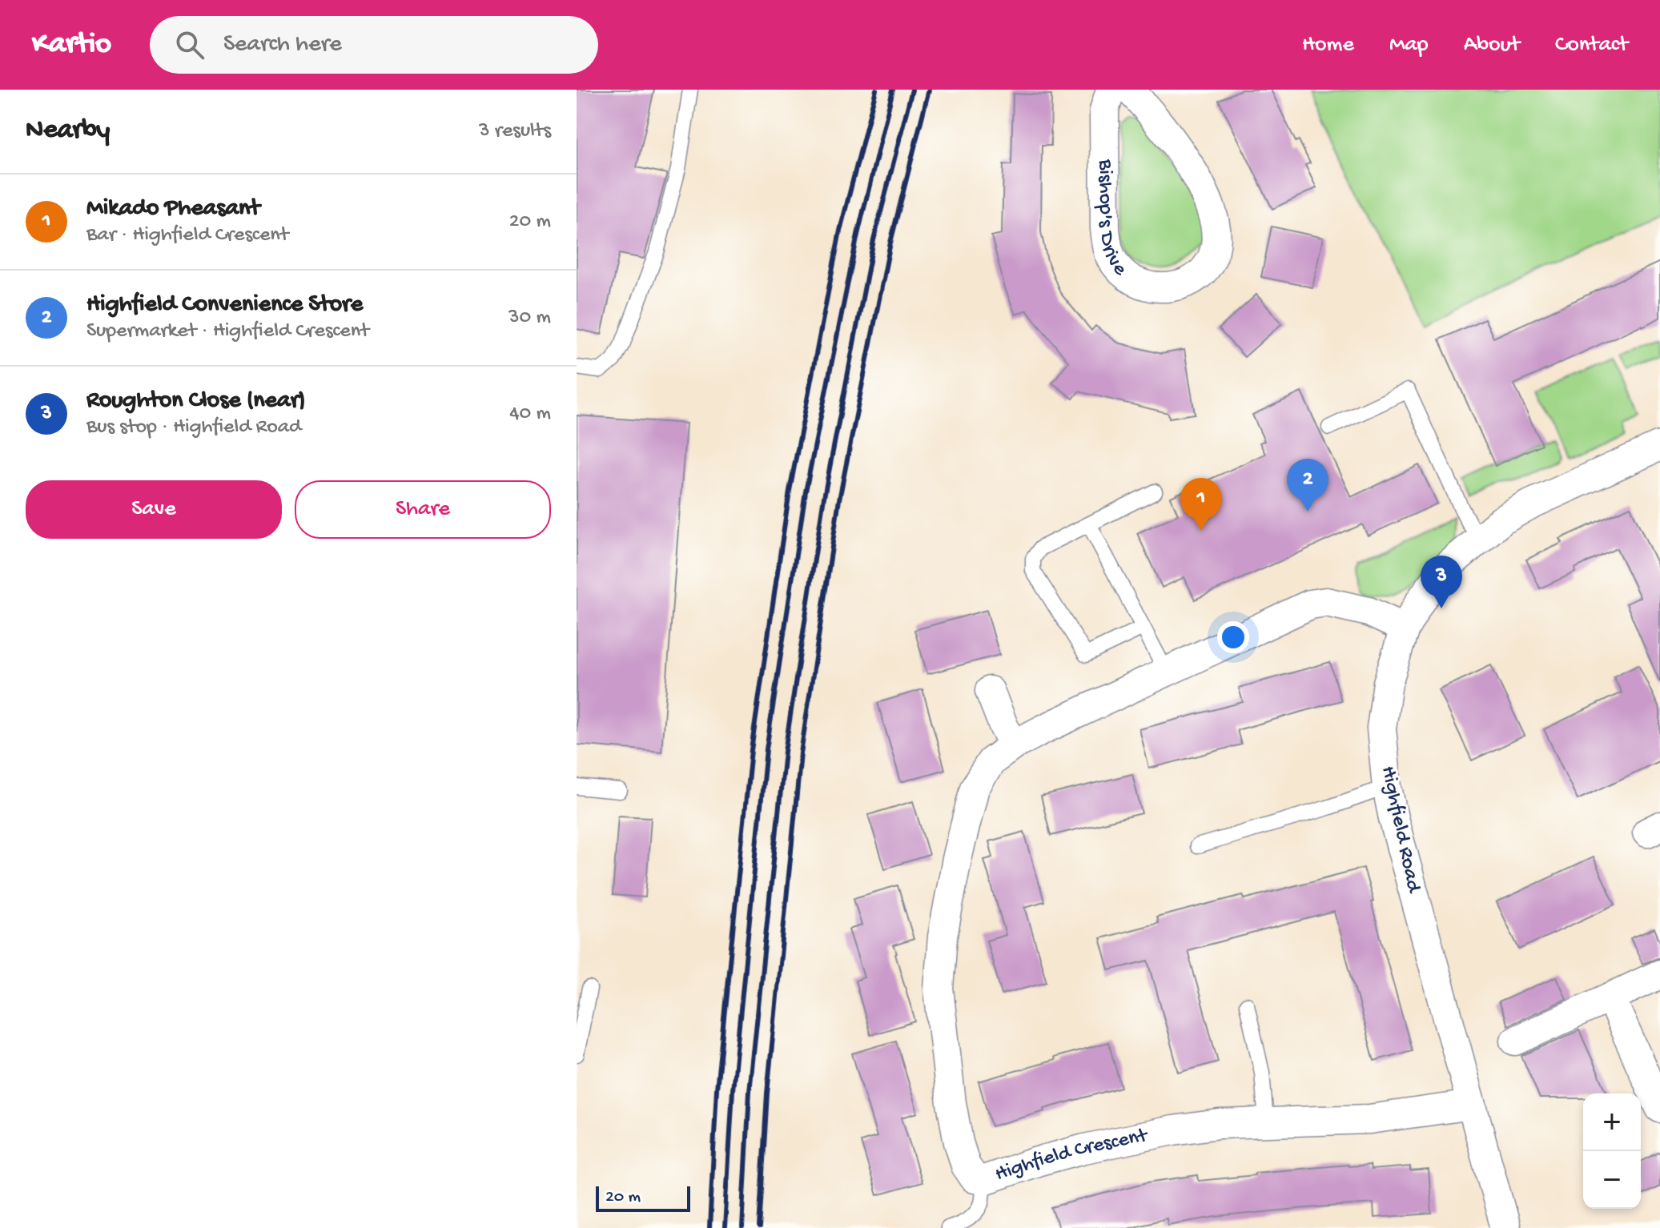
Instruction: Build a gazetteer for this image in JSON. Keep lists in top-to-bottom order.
{
  "streets": {
    "street": ["Bishop's Drive", "Highfield Road", "Highfield Crescent"]
  },
  "crossings": [
    ["Highfield Road", "Highfield Crescent"]
  ],
  "scale_bar": "20 m",
  "page": {
    "header": "Kartio",
    "search": "Search here",
    "nav": [
      "Home",
      "Map",
      "About",
      "Contact"
    ],
    "heading": ["Nearby", "3 results"],
    "list": [
      {
        "mark": "1",
        "name": "Mikado Pheasant",
        "note": "Bar · Highfield Crescent",
        "value": "20 m"
      },
      {
        "mark": "2",
        "name": "Highfield Convenience Store",
        "note": "Supermarket · Highfield Crescent",
        "value": "30 m"
      },
      {
        "mark": "3",
        "name": "Roughton Close (near)",
        "note": "Bus stop · Highfield Road",
        "value": "40 m"
      }
    ],
    "pins": ["2", "1", "3"],
    "buttons": ["Save", "Share"],
    "map_buttons": ["+", "−"],
    "scale": "20 m"
  }
}
